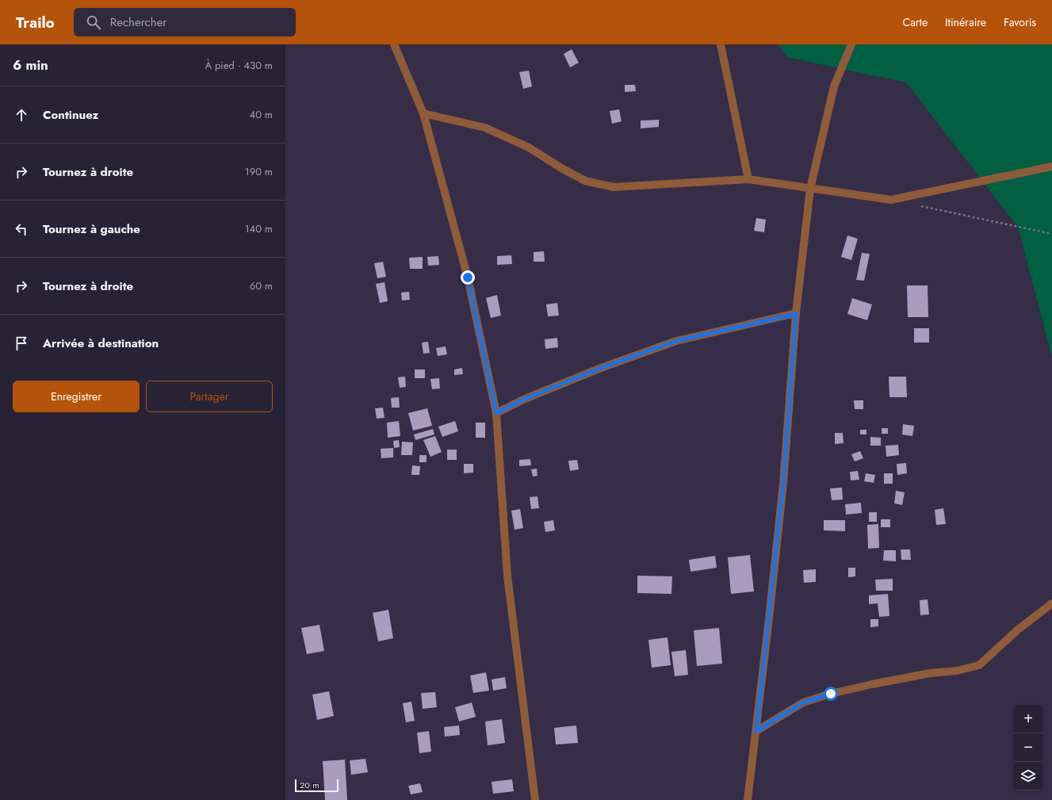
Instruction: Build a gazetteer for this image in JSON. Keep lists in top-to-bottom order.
{
  "scale_bar": "20 m",
  "page": {
    "header": "Trailo",
    "search": "Rechercher",
    "nav": ["Carte", "Itinéraire", "Favoris"],
    "heading": ["6 min", "À pied · 430 m"],
    "list": [
      ["Continuez", "40 m"],
      ["Tournez à droite", "190 m"],
      ["Tournez à gauche", "140 m"],
      ["Tournez à droite", "60 m"],
      "Arrivée à destination"
    ],
    "buttons": ["Enregistrer", "Partager"],
    "map_buttons": ["+", "−"],
    "scale": "20 m"
  }
}
